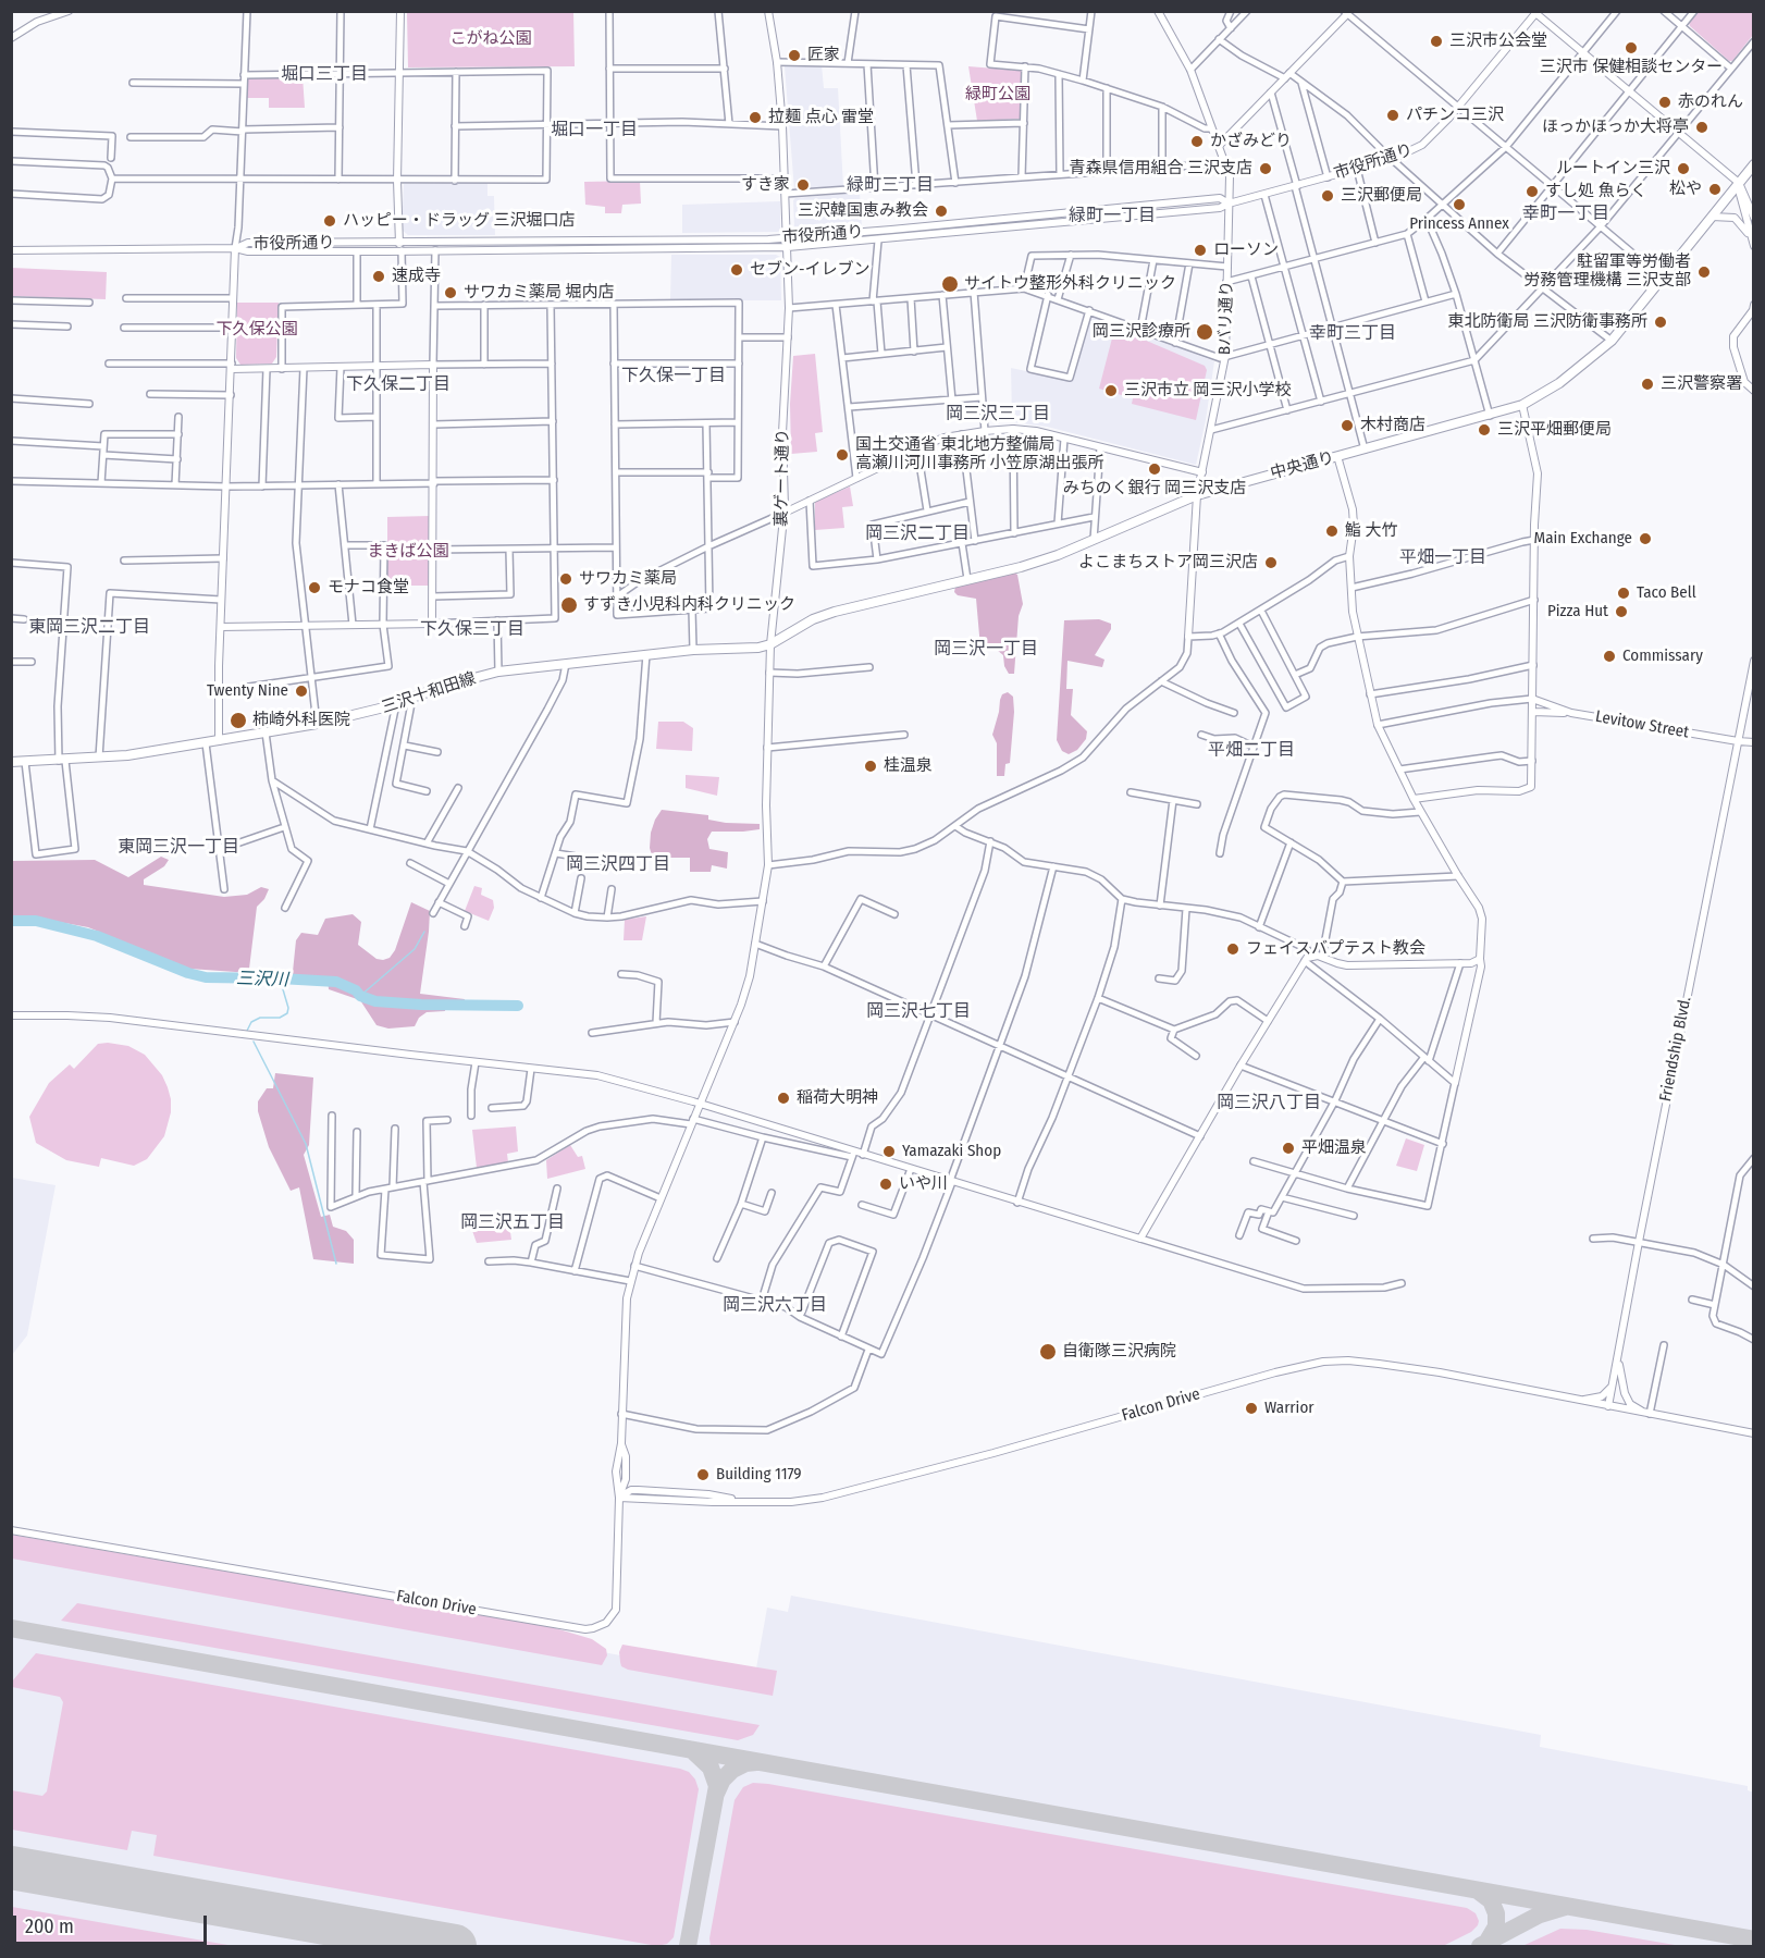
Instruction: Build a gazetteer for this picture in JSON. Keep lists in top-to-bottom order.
{
  "streets": {
    "main road": ["中央通り", "三沢十和田線"],
    "street": [
      "市役所通り",
      "Bバリ通り",
      "裏ゲート通り",
      "Levitow Street",
      "Friendship Blvd.",
      "Falcon Drive"
    ]
  },
  "crossings": [
    ["市役所通り", "Bバリ通り"],
    ["市役所通り", "裏ゲート通り"],
    ["Bバリ通り", "中央通り"],
    ["中央通り", "裏ゲート通り"],
    ["中央通り", "三沢十和田線"],
    ["裏ゲート通り", "三沢十和田線"],
    ["Levitow Street", "Friendship Blvd."],
    ["Friendship Blvd.", "Falcon Drive"]
  ],
  "districts": [
    "堀口三丁目",
    "堀口一丁目",
    "緑町三丁目",
    "幸町一丁目",
    "緑町一丁目",
    "幸町三丁目",
    "下久保一丁目",
    "下久保二丁目",
    "岡三沢三丁目",
    "岡三沢二丁目",
    "平畑一丁目",
    "東岡三沢二丁目",
    "下久保三丁目",
    "岡三沢一丁目",
    "平畑二丁目",
    "東岡三沢一丁目",
    "岡三沢四丁目",
    "岡三沢七丁目",
    "岡三沢八丁目",
    "岡三沢五丁目",
    "岡三沢六丁目"
  ],
  "water": ["三沢川"],
  "parks": [
    "こがね公園",
    "緑町公園",
    "下久保公園",
    "まきば公園"
  ],
  "places": [
    "三沢市公会堂",
    "三沢市 保健相談センター",
    "匠家",
    "赤のれん",
    "パチンコ三沢",
    "拉麺 点心 雷堂",
    "ほっかほっか大将亭",
    "かざみどり",
    "青森県信用組合 三沢支店",
    "ルートイン三沢",
    "すき家",
    "松や",
    "すし処 魚らく",
    "三沢郵便局",
    "Princess Annex",
    "三沢韓国恵み教会",
    "ハッピー・ドラッグ 三沢堀口店",
    "ローソン",
    "セブン-イレブン",
    "駐留軍等労働者 労務管理機構 三沢支部",
    "速成寺",
    "サイトウ整形外科クリニック",
    "サワカミ薬局 堀内店",
    "東北防衛局 三沢防衛事務所",
    "岡三沢診療所",
    "三沢警察署",
    "三沢市立 岡三沢小学校",
    "木村商店",
    "三沢平畑郵便局",
    "国土交通省 東北地方整備局 高瀬川河川事務所 小笠原湖出張所",
    "みちのく銀行 岡三沢支店",
    "鮨 大竹",
    "Main Exchange",
    "よこまちストア岡三沢店",
    "サワカミ薬局",
    "モナコ食堂",
    "Taco Bell",
    "すずき小児科内科クリニック",
    "Pizza Hut",
    "Commissary",
    "Twenty Nine",
    "柿崎外科医院",
    "桂温泉",
    "フェイスバプテスト教会",
    "稲荷大明神",
    "平畑温泉",
    "Yamazaki Shop",
    "いや川",
    "自衛隊三沢病院",
    "Warrior",
    "Building 1179"
  ],
  "scale_bar": "200 m"
}
